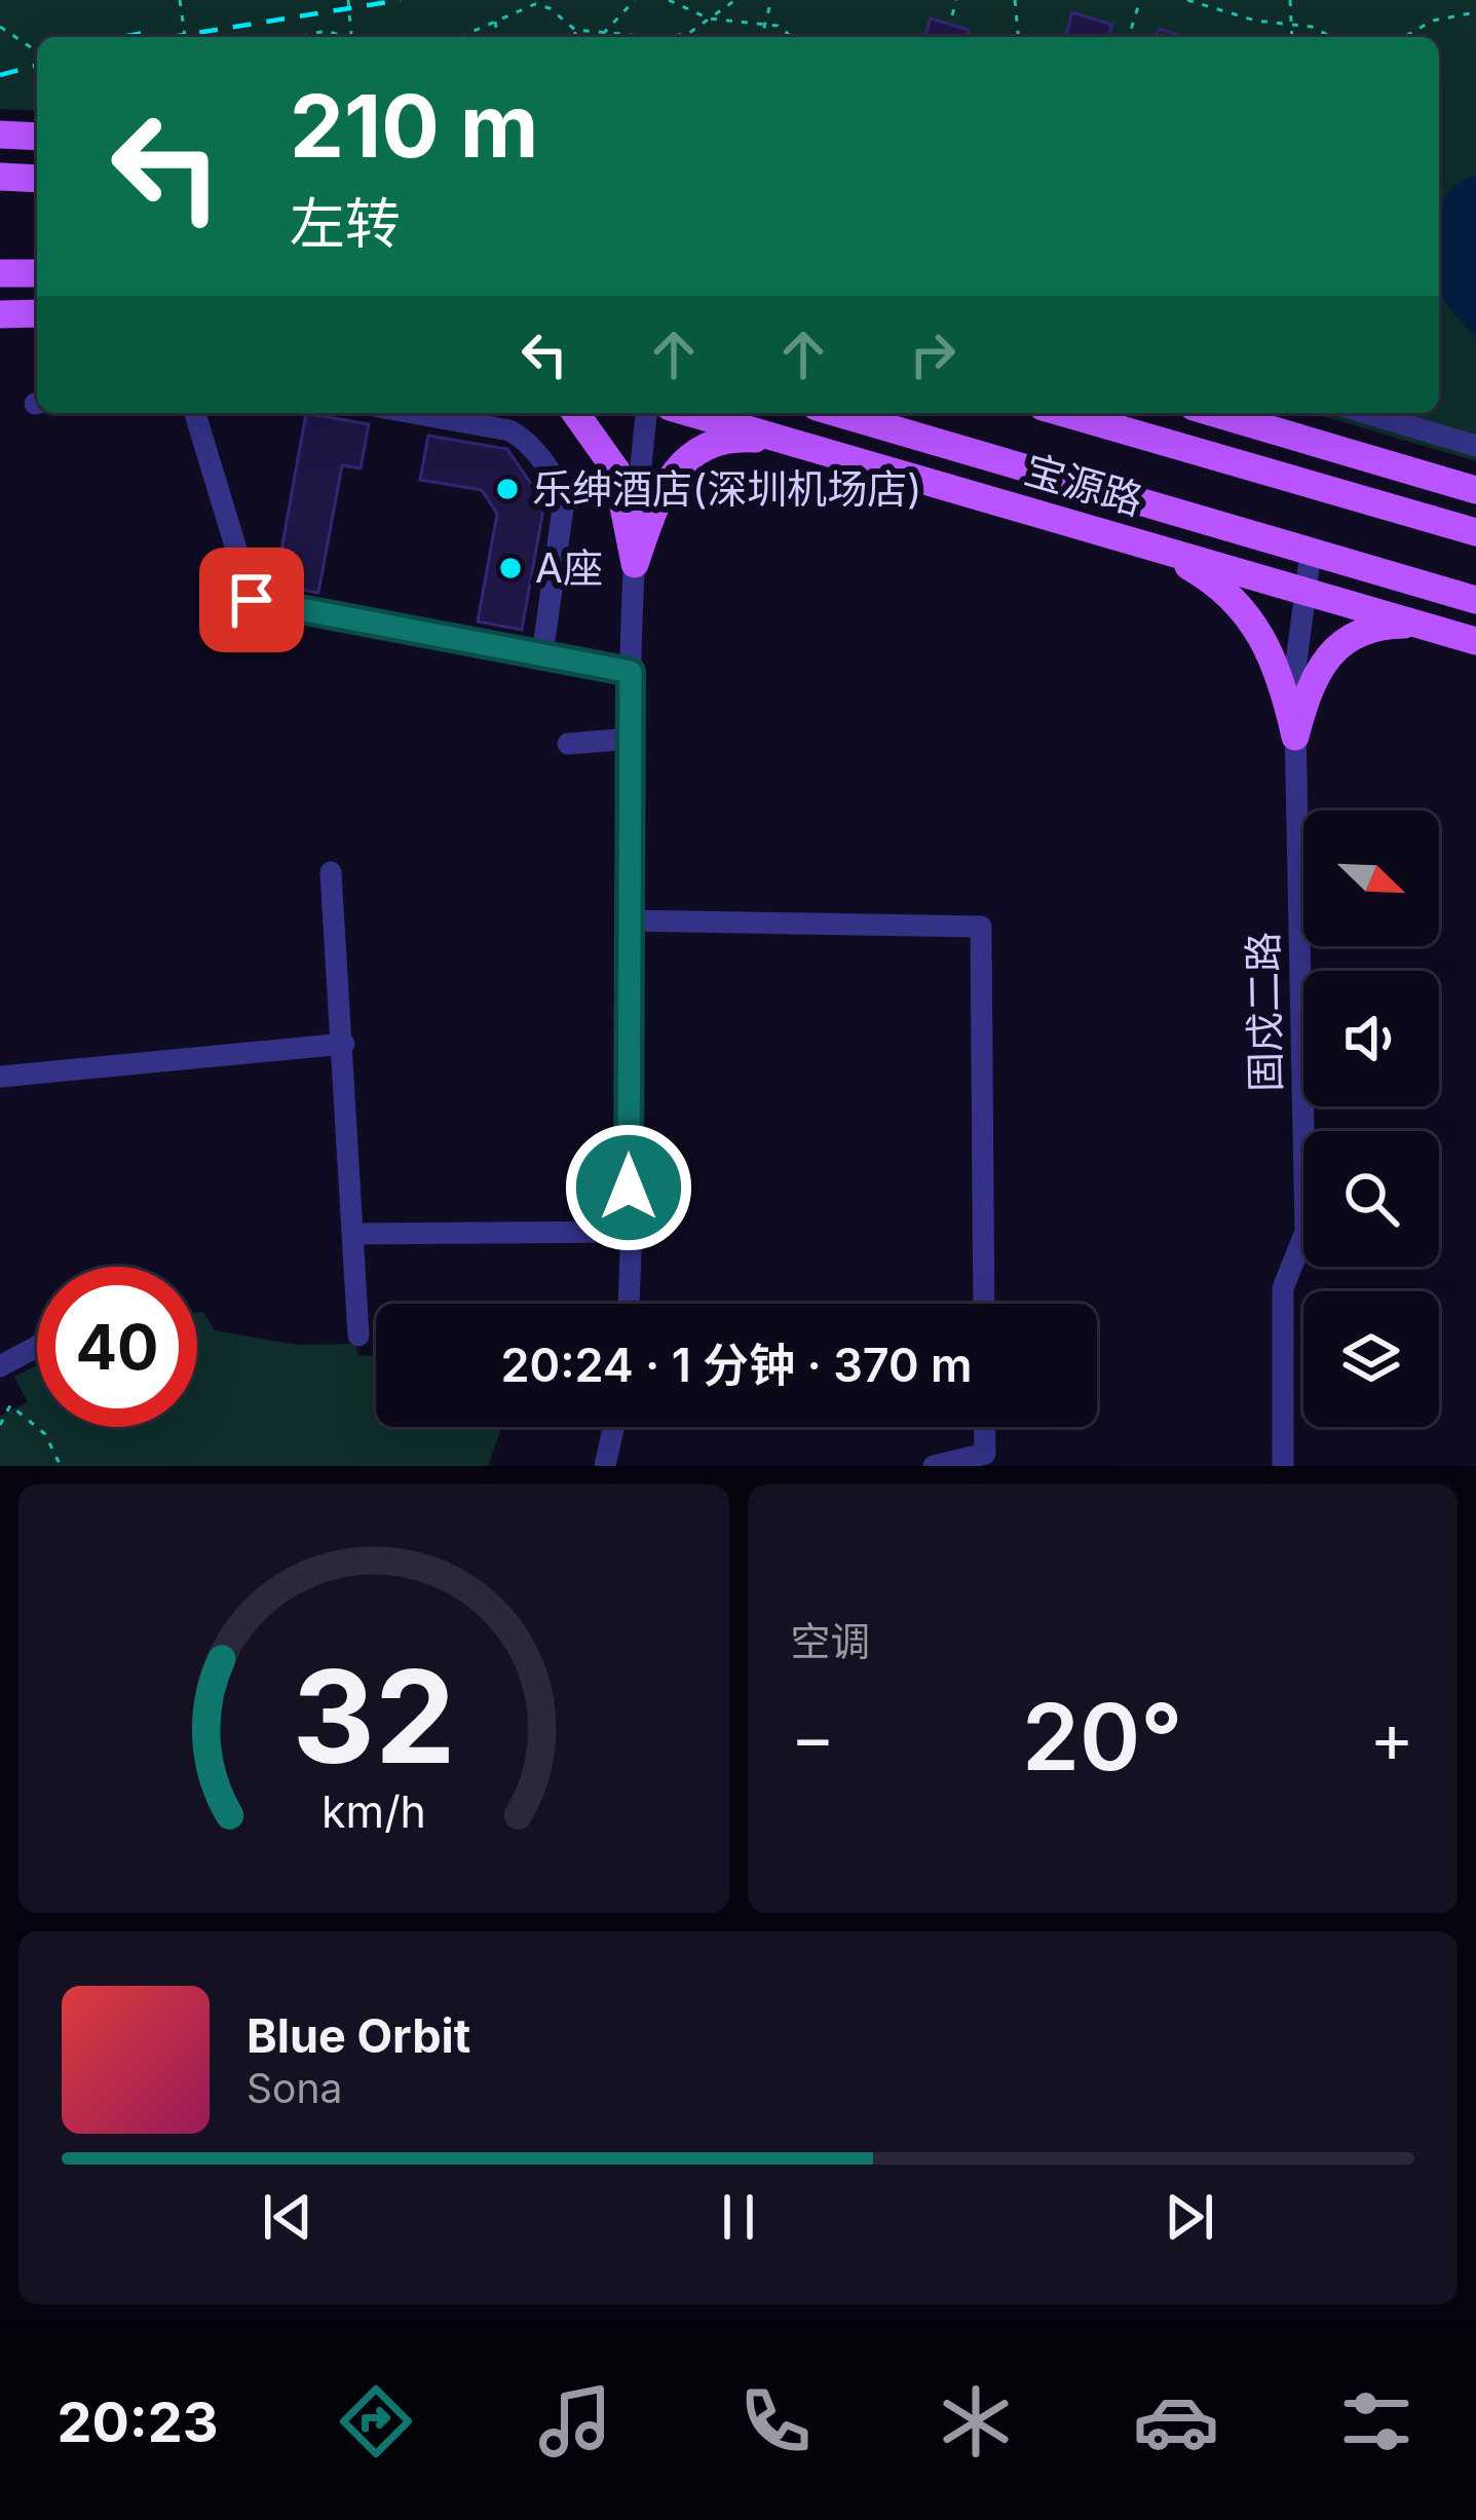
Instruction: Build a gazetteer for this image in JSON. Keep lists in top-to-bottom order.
{
  "streets": {
    "main road": ["宝源路"],
    "street": ["固戍二路"]
  },
  "crossings": [
    ["宝源路", "固戍二路"]
  ],
  "places": ["乐绅酒店(深圳机场店)", "A座"],
  "north": "bottom right",
  "page": {
    "turn": ["210 m", "左转"],
    "limit": "40",
    "trip": "20:24 · 1 分钟 · 370 m",
    "tile": "空调",
    "heat": ["−", "20°", "+"],
    "song": ["Blue Orbit", "Sona"],
    "tabs": "20:23",
    "gauge": ["32", "km/h"]
  }
}
